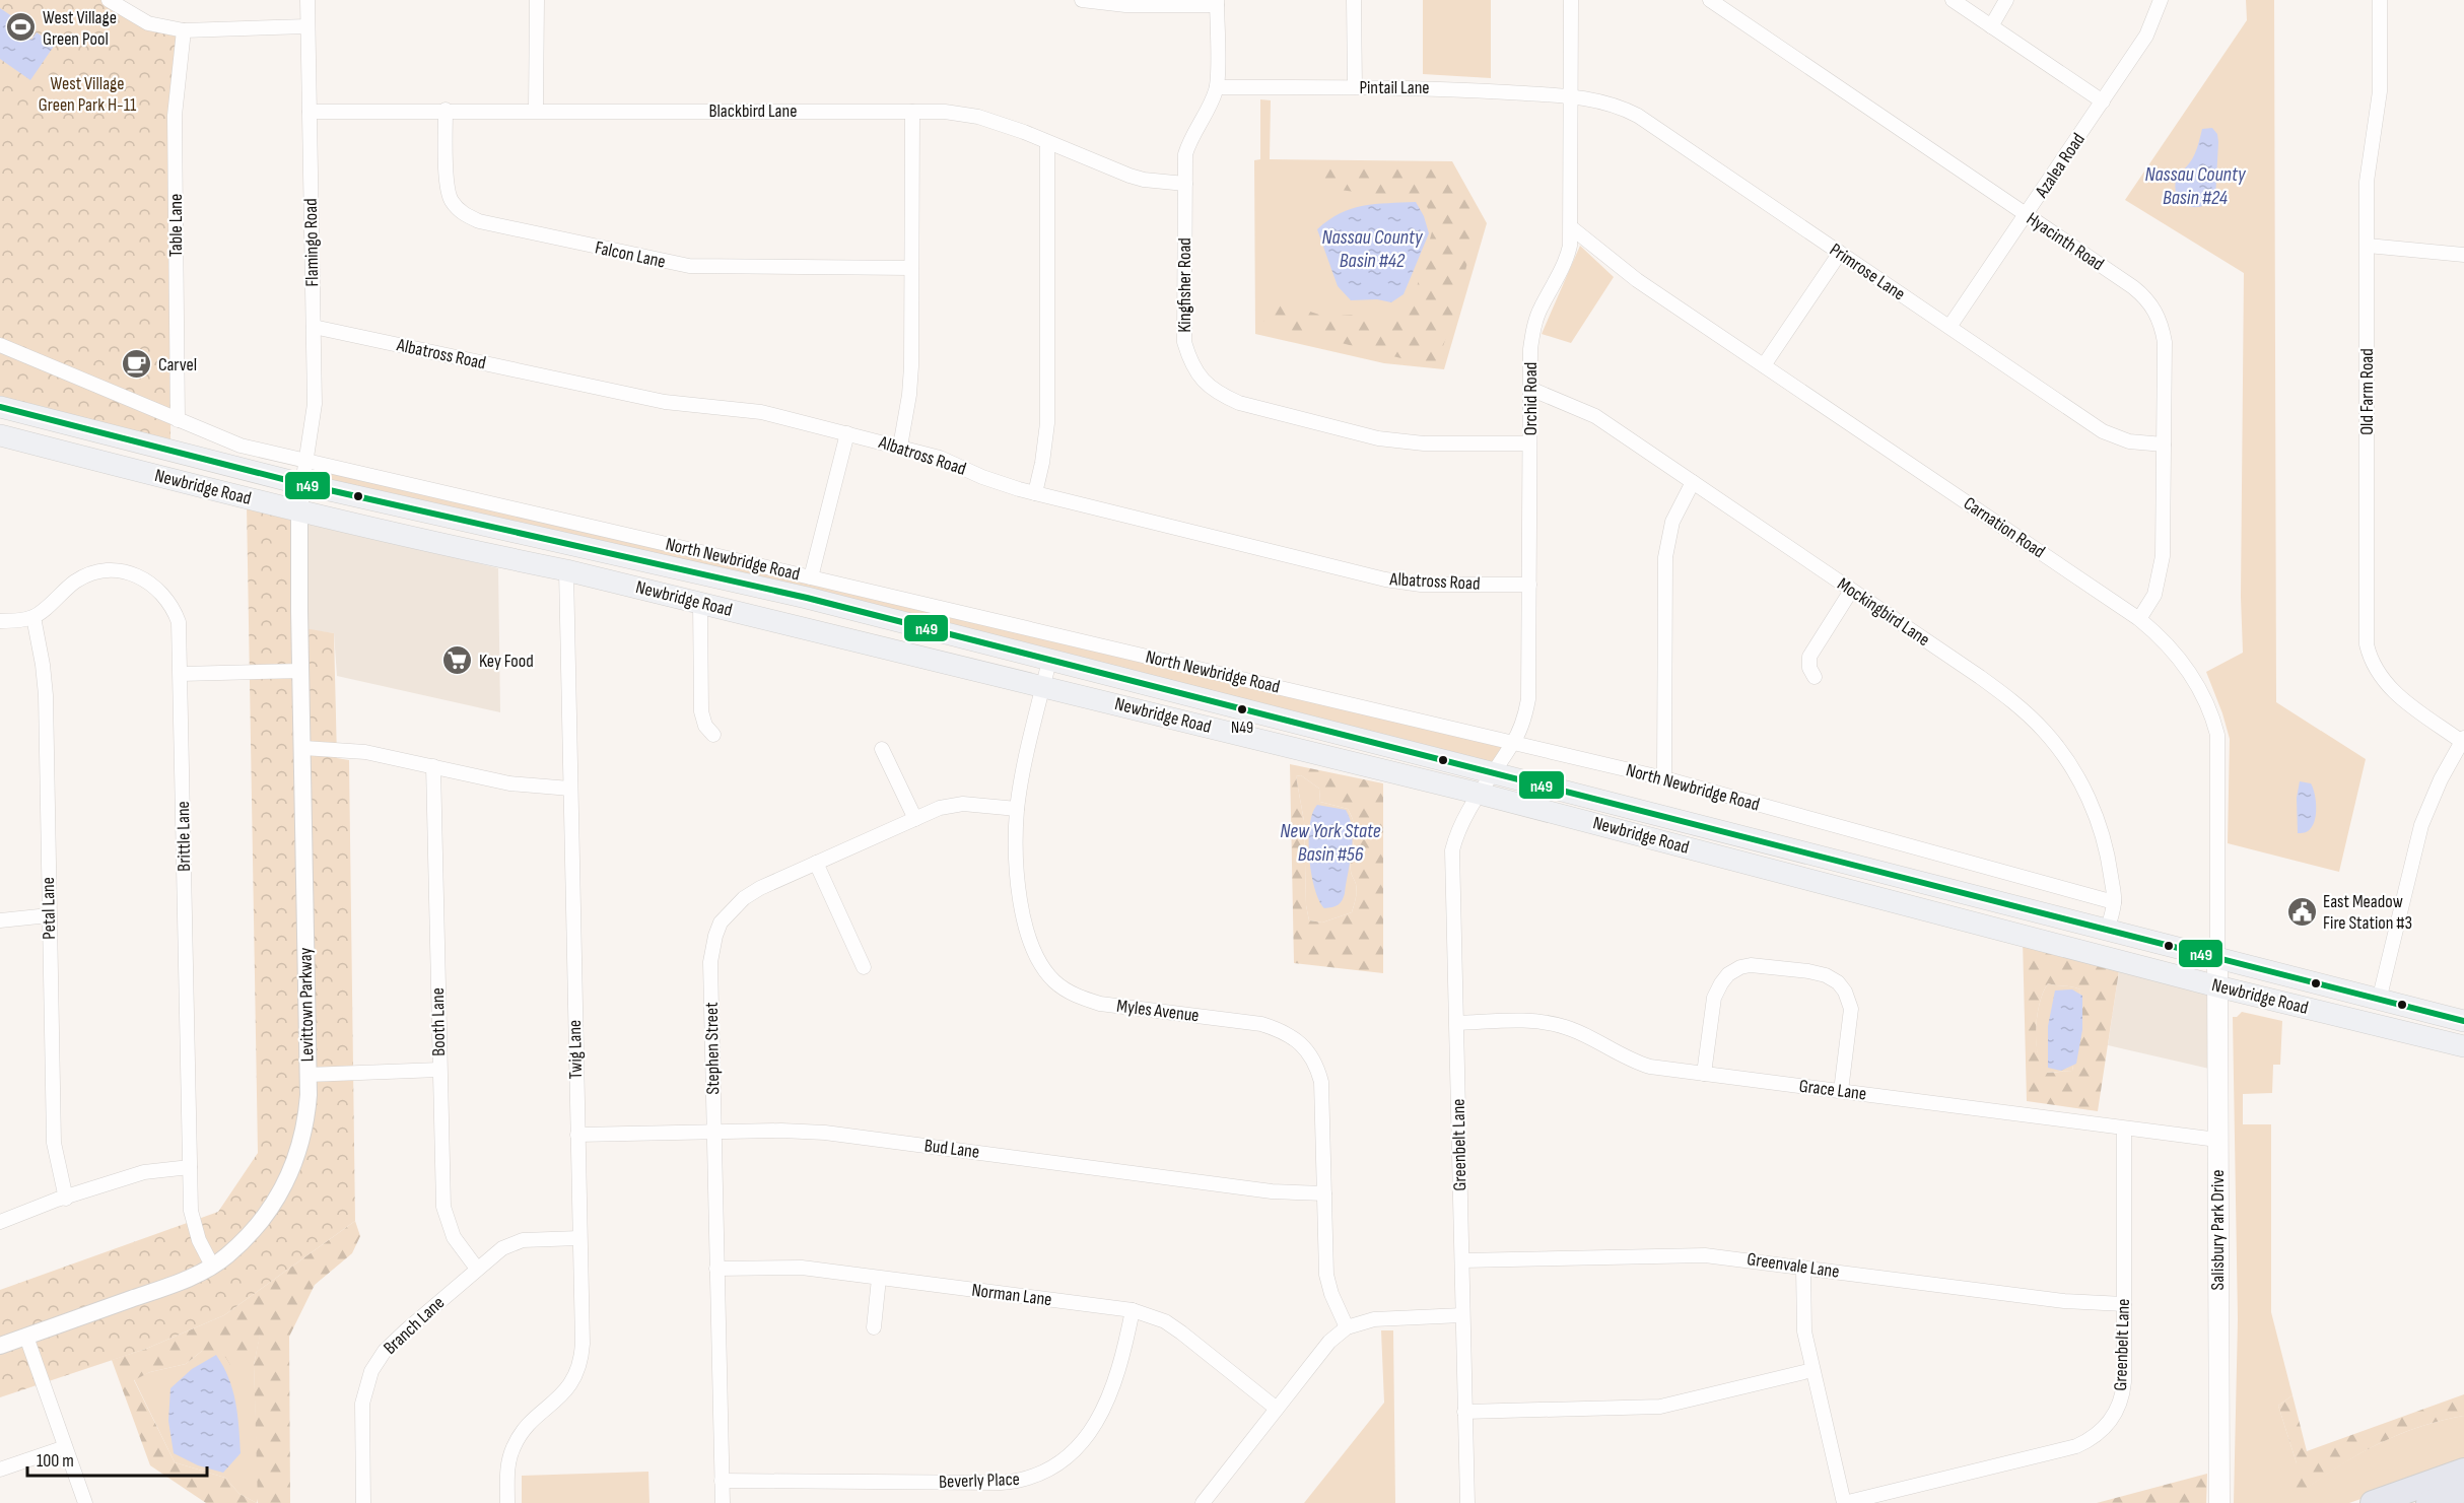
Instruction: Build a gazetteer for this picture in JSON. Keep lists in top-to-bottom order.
{
  "streets": {
    "main road": ["Newbridge Road", "Salisbury Park Drive"],
    "street": [
      "Pintail Lane",
      "Blackbird Lane",
      "Azalea Road",
      "Table Lane",
      "Hyacinth Road",
      "Flamingo Road",
      "Falcon Lane",
      "Primrose Lane",
      "Kingfisher Road",
      "Albatross Road",
      "Old Farm Road",
      "Orchid Road",
      "Carnation Road",
      "North Newbridge Road",
      "Mockingbird Lane",
      "Brittle Lane",
      "Petal Lane",
      "Levittown Parkway",
      "Myles Avenue",
      "Booth Lane",
      "Stephen Street",
      "Twig Lane",
      "Grace Lane",
      "Greenbelt Lane",
      "Bud Lane",
      "Greenvale Lane",
      "Norman Lane",
      "Branch Lane",
      "Beverly Place"
    ]
  },
  "crossings": [
    ["Pintail Lane", "Primrose Lane"],
    ["Pintail Lane", "Kingfisher Road"],
    ["Pintail Lane", "Orchid Road"],
    ["Blackbird Lane", "Flamingo Road"],
    ["Blackbird Lane", "Falcon Lane"],
    ["Blackbird Lane", "Kingfisher Road"],
    ["Azalea Road", "Hyacinth Road"],
    ["Azalea Road", "Primrose Lane"],
    ["Table Lane", "North Newbridge Road"],
    ["Hyacinth Road", "Primrose Lane"],
    ["Hyacinth Road", "Carnation Road"],
    ["Flamingo Road", "Albatross Road"],
    ["Flamingo Road", "Newbridge Road"],
    ["Flamingo Road", "North Newbridge Road"],
    ["Flamingo Road", "Levittown Parkway"],
    ["Primrose Lane", "Orchid Road"],
    ["Kingfisher Road", "Orchid Road"],
    ["Albatross Road", "Orchid Road"],
    ["Orchid Road", "Newbridge Road"],
    ["Orchid Road", "Carnation Road"],
    ["Orchid Road", "North Newbridge Road"],
    ["Orchid Road", "Mockingbird Lane"],
    ["Orchid Road", "Greenbelt Lane"],
    ["Newbridge Road", "Carnation Road"],
    ["Newbridge Road", "Mockingbird Lane"],
    ["Newbridge Road", "Levittown Parkway"],
    ["Newbridge Road", "Myles Avenue"],
    ["Newbridge Road", "Twig Lane"],
    ["Newbridge Road", "Greenbelt Lane"],
    ["Newbridge Road", "Salisbury Park Drive"],
    ["Carnation Road", "Salisbury Park Drive"],
    ["North Newbridge Road", "Mockingbird Lane"],
    ["Brittle Lane", "Petal Lane"],
    ["Brittle Lane", "Levittown Parkway"],
    ["Myles Avenue", "Stephen Street"],
    ["Myles Avenue", "Bud Lane"],
    ["Booth Lane", "Branch Lane"],
    ["Stephen Street", "Bud Lane"],
    ["Stephen Street", "Norman Lane"],
    ["Stephen Street", "Beverly Place"],
    ["Twig Lane", "Bud Lane"],
    ["Twig Lane", "Branch Lane"],
    ["Grace Lane", "Greenbelt Lane"],
    ["Grace Lane", "Salisbury Park Drive"],
    ["Greenbelt Lane", "Greenvale Lane"],
    ["Norman Lane", "Beverly Place"]
  ],
  "water": ["Nassau County Basin #24", "Nassau County Basin #42", "New York State Basin #56"],
  "parks": ["West Village Green Park H-11"],
  "places": {
    "sports": ["West Village Green Pool"],
    "cafe": ["Carvel"],
    "supermarket": ["Key Food"],
    "other": ["N49"],
    "public building": ["East Meadow Fire Station #3"]
  },
  "lines": ["transit line n49"],
  "scale_bar": "100 m"
}
